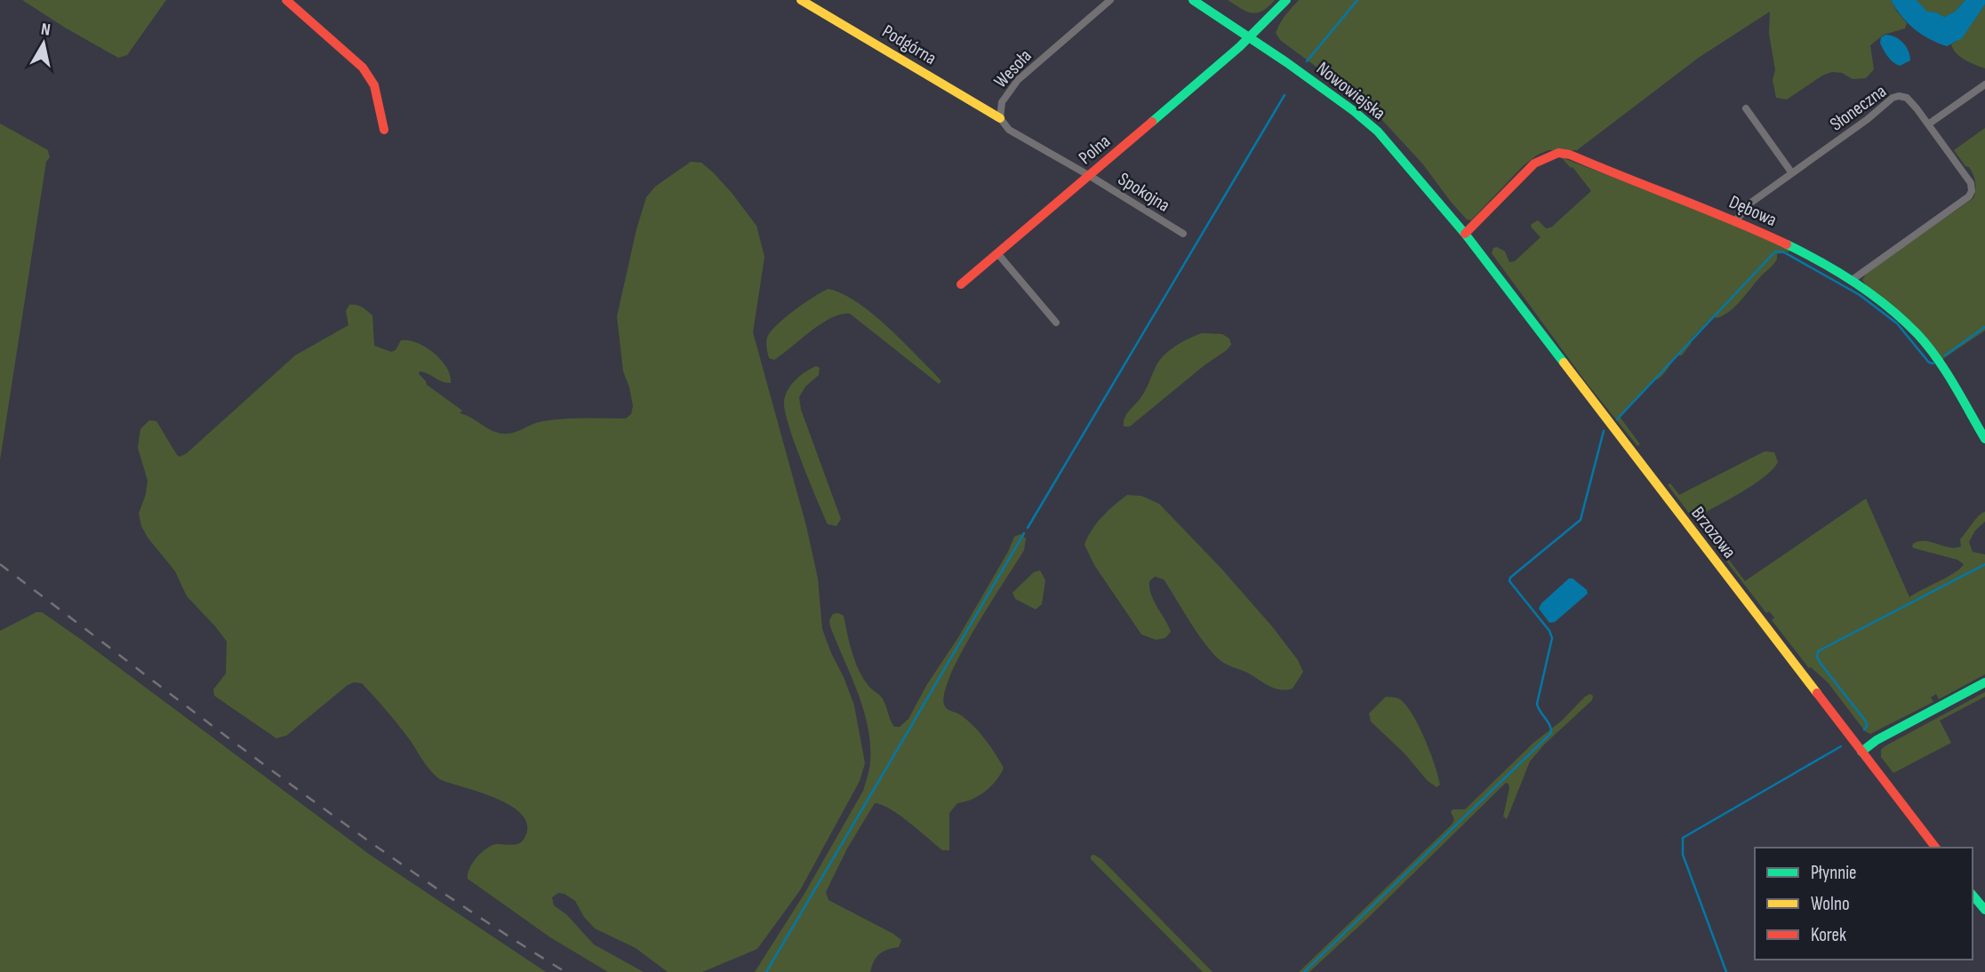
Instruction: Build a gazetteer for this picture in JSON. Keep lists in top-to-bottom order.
{
  "streets": {
    "street": [
      "Podgórna",
      "Wesoła",
      "Nowowiejska",
      "Słoneczna",
      "Polna",
      "Spokojna",
      "Dębowa",
      "Brzozowa"
    ]
  },
  "crossings": [
    ["Podgórna", "Wesoła"],
    ["Wesoła", "Polna"],
    ["Wesoła", "Spokojna"],
    ["Nowowiejska", "Polna"],
    ["Nowowiejska", "Dębowa"],
    ["Nowowiejska", "Brzozowa"],
    ["Słoneczna", "Dębowa"],
    ["Polna", "Spokojna"],
    ["Dębowa", "Brzozowa"]
  ],
  "legend": ["Płynnie", "Wolno", "Korek"],
  "north": "top"
}
